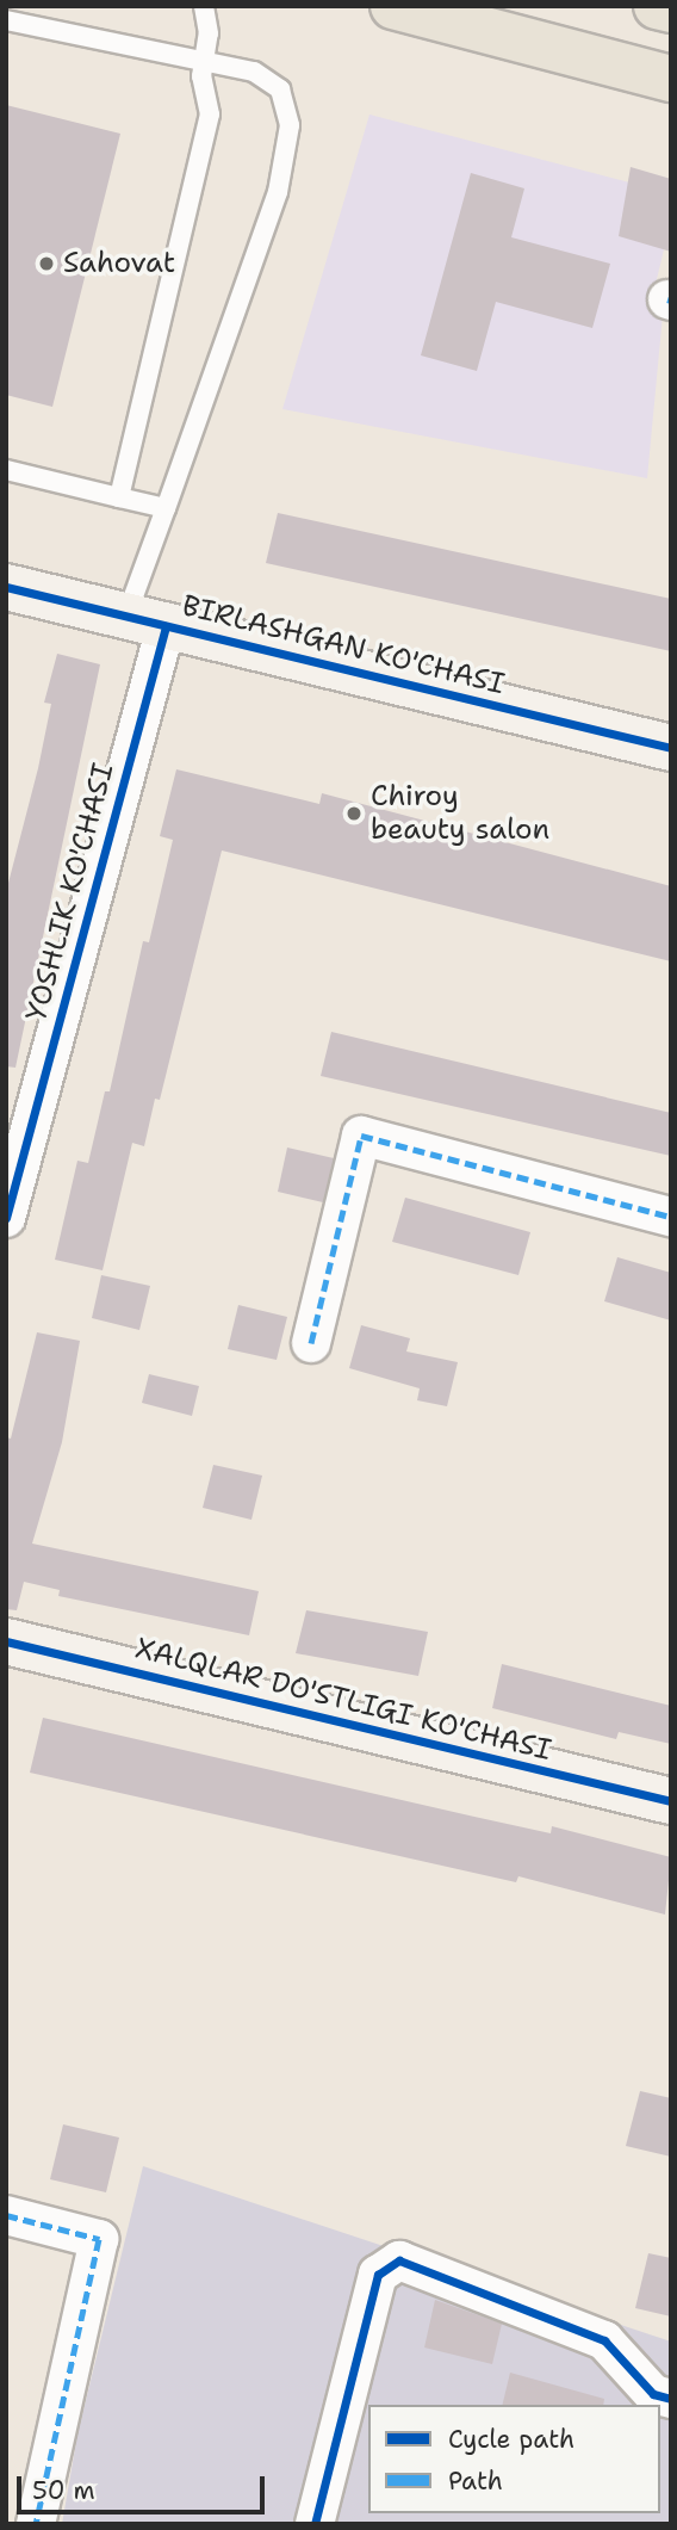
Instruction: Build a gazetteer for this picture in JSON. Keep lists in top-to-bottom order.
{
  "streets": {
    "street": ["BIRLASHGAN KO'CHASI", "YOSHLIK KO'CHASI", "XALQLAR DO'STLIGI KO'CHASI"]
  },
  "crossings": [
    ["BIRLASHGAN KO'CHASI", "YOSHLIK KO'CHASI"]
  ],
  "places": ["Sahovat", "Chiroy beauty salon"],
  "legend": ["Cycle path", "Path"],
  "scale_bar": "50 m"
}
